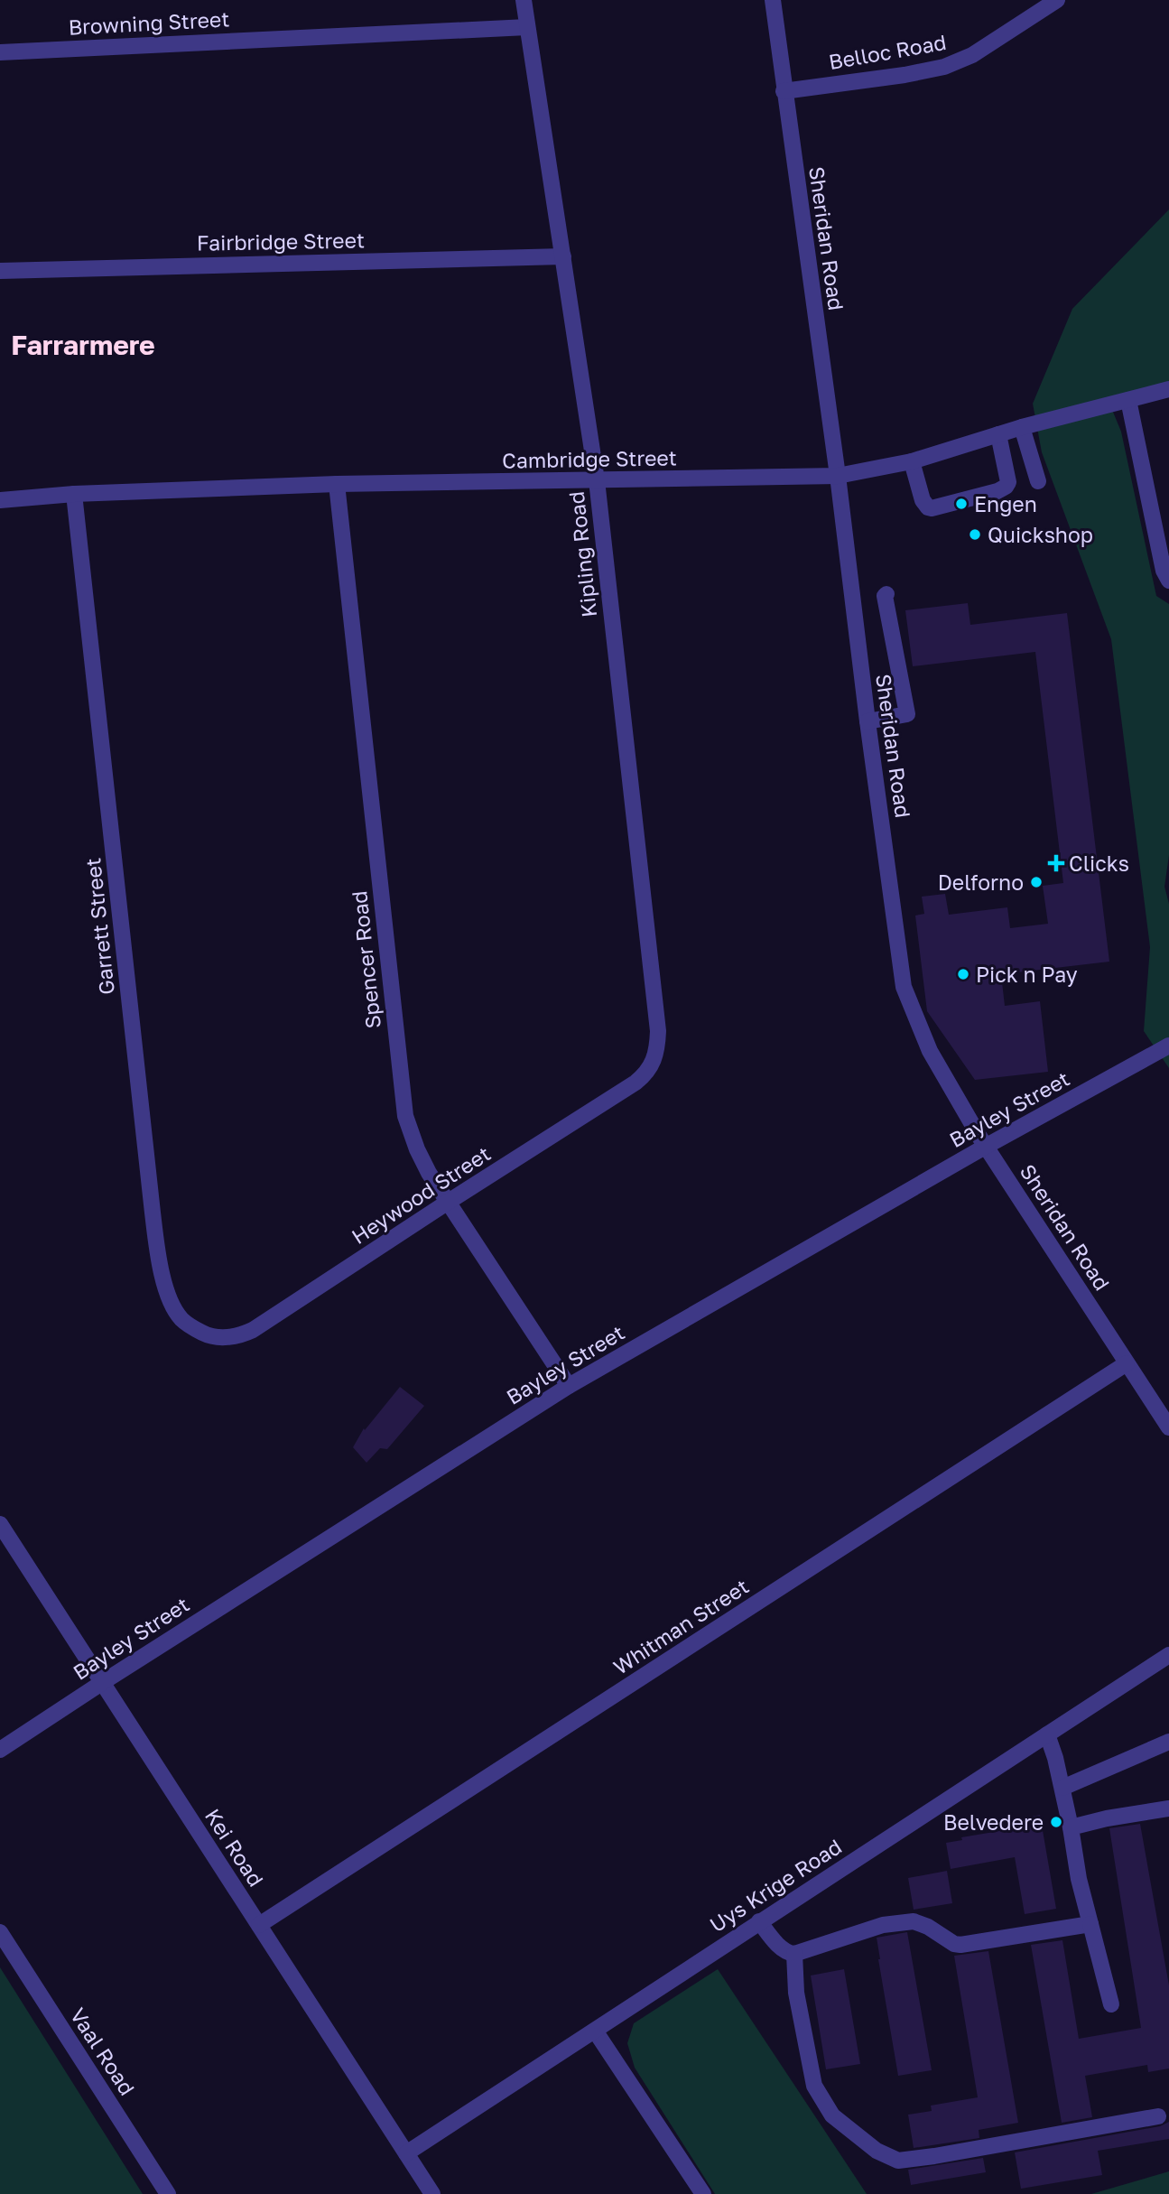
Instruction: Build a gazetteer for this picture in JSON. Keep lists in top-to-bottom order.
{
  "streets": {
    "street": [
      "Browning Street",
      "Belloc Road",
      "Sheridan Road",
      "Fairbridge Street",
      "Cambridge Street",
      "Kipling Road",
      "Garrett Street",
      "Spencer Road",
      "Bayley Street",
      "Heywood Street",
      "Whitman Street",
      "Kei Road",
      "Uys Krige Road",
      "Vaal Road"
    ]
  },
  "crossings": [
    ["Browning Street", "Kipling Road"],
    ["Belloc Road", "Sheridan Road"],
    ["Sheridan Road", "Cambridge Street"],
    ["Sheridan Road", "Bayley Street"],
    ["Sheridan Road", "Whitman Street"],
    ["Fairbridge Street", "Kipling Road"],
    ["Cambridge Street", "Kipling Road"],
    ["Cambridge Street", "Garrett Street"],
    ["Cambridge Street", "Spencer Road"],
    ["Kipling Road", "Heywood Street"],
    ["Garrett Street", "Heywood Street"],
    ["Spencer Road", "Bayley Street"],
    ["Spencer Road", "Heywood Street"],
    ["Bayley Street", "Kei Road"],
    ["Whitman Street", "Kei Road"],
    ["Kei Road", "Uys Krige Road"]
  ],
  "districts": ["Farrarmere"],
  "places": {
    "other": [
      "Engen",
      "Quickshop",
      "Delforno",
      "Pick n Pay",
      "Belvedere"
    ],
    "health": ["Clicks"]
  }
}
